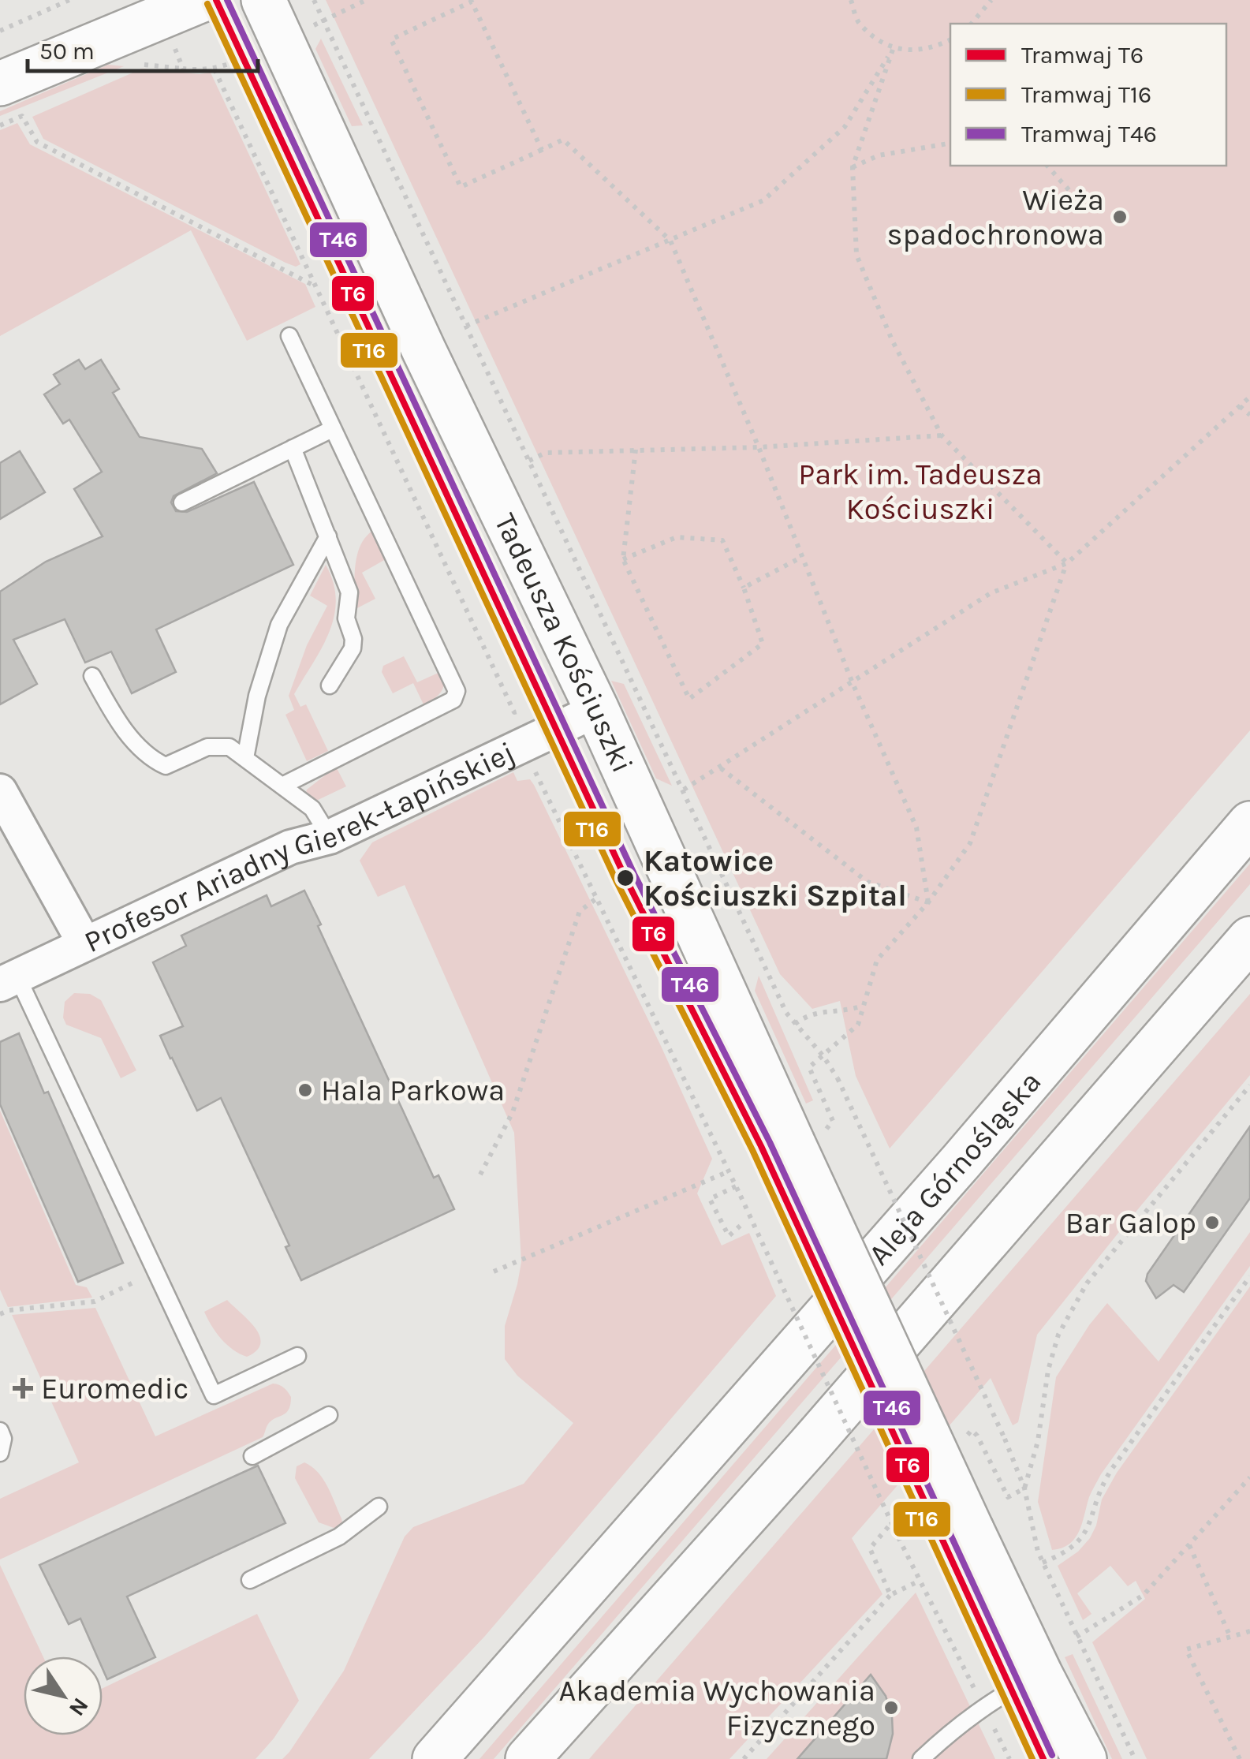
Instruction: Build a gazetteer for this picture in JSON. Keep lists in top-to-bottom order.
{
  "streets": {
    "main road": ["Tadeusza Kościuszki", "Aleja Górnośląska"],
    "street": ["Profesor Ariadny Gierek-Łapińskiej"]
  },
  "crossings": [
    ["Tadeusza Kościuszki", "Profesor Ariadny Gierek-Łapińskiej"]
  ],
  "parks": ["Park im. Tadeusza Kościuszki"],
  "places": {
    "other": [
      "Wieża spadochronowa",
      "Katowice Kościuszki Szpital",
      "Hala Parkowa",
      "Bar Galop",
      "Akademia Wychowania Fizycznego"
    ],
    "health": ["Euromedic"]
  },
  "lines": ["tram line T6", "tram line T46", "tram line T16"],
  "legend": ["Tramwaj T6", "Tramwaj T16", "Tramwaj T46"],
  "scale_bar": "50 m",
  "north": "bottom right"
}
